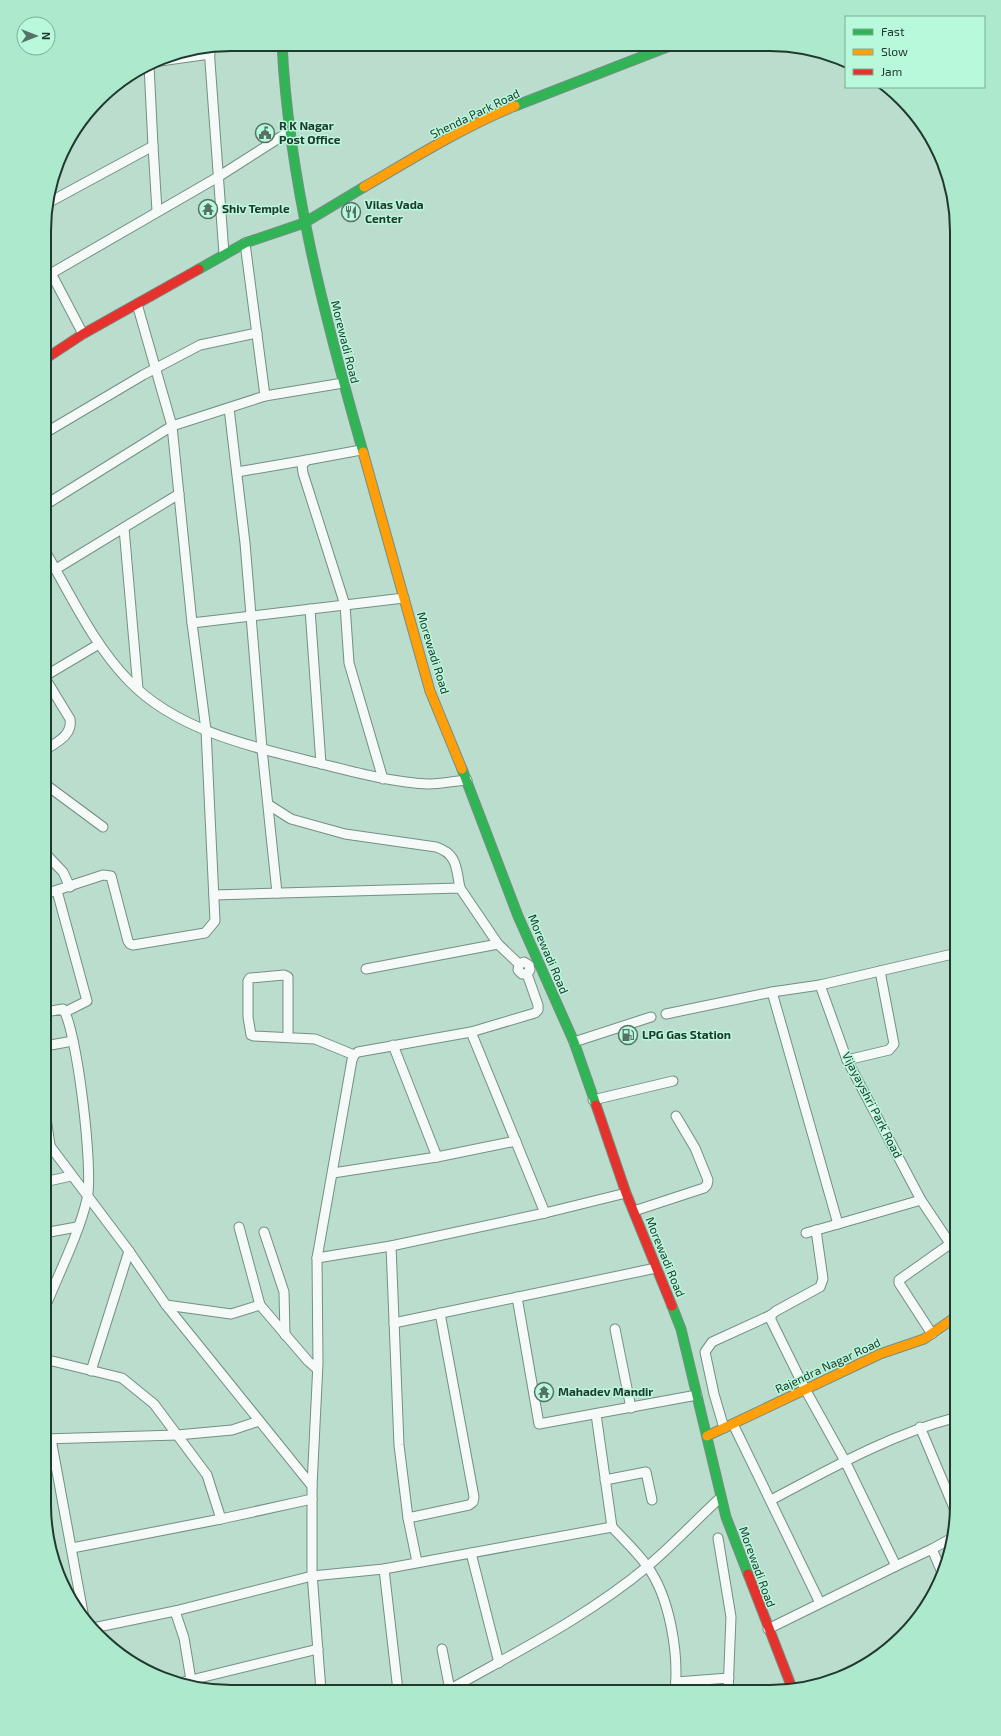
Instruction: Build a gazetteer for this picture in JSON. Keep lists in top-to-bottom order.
{
  "streets": {
    "main road": ["Shenda Park Road", "Morewadi Road", "Rajendra Nagar Road"],
    "street": ["Vijayayshri Park Road"]
  },
  "crossings": [
    ["Shenda Park Road", "Morewadi Road"],
    ["Morewadi Road", "Rajendra Nagar Road"]
  ],
  "places": {
    "public building": ["R K Nagar Post Office"],
    "temple": ["Shiv Temple", "Mahadev Mandir"],
    "restaurant": ["Vilas Vada Center"],
    "fuel station": ["LPG Gas Station"]
  },
  "legend": ["Fast", "Slow", "Jam"],
  "north": "right"
}
